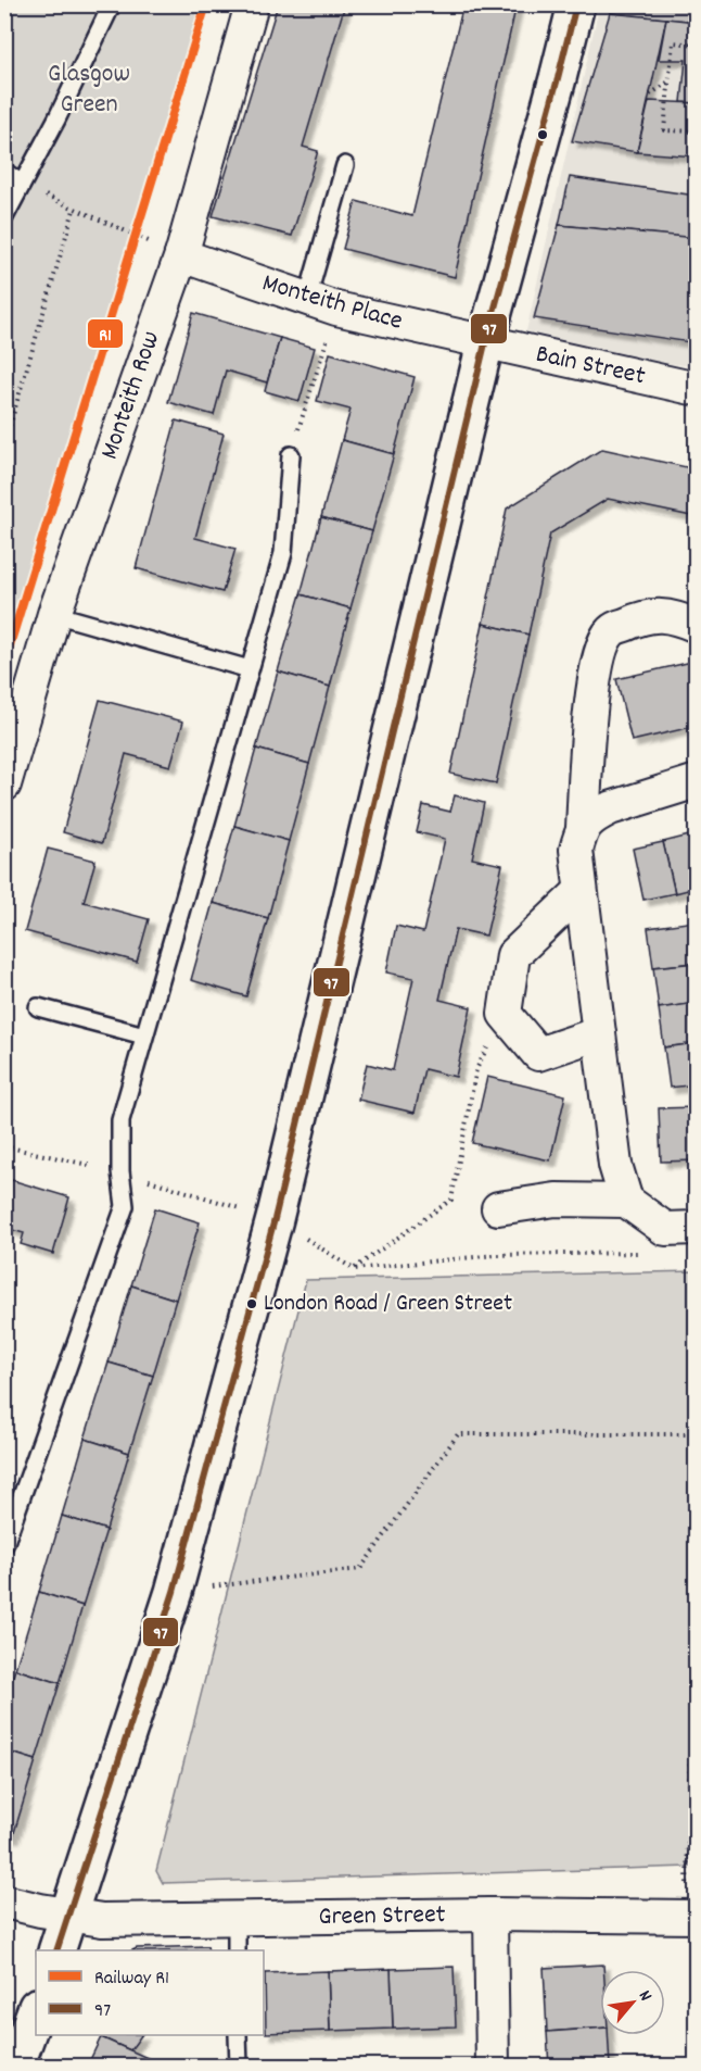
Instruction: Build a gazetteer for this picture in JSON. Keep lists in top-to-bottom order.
{
  "streets": {
    "street": [
      "Monteith Place",
      "Bain Street",
      "Monteith Row",
      "Green Street"
    ]
  },
  "crossings": [
    ["Monteith Place", "Bain Street"],
    ["Monteith Place", "Monteith Row"]
  ],
  "parks": ["Glasgow Green"],
  "places": ["London Road / Green Street"],
  "lines": ["rail line R1", "transit line 97"],
  "legend": ["Railway R1", "97"],
  "north": "top right"
}
